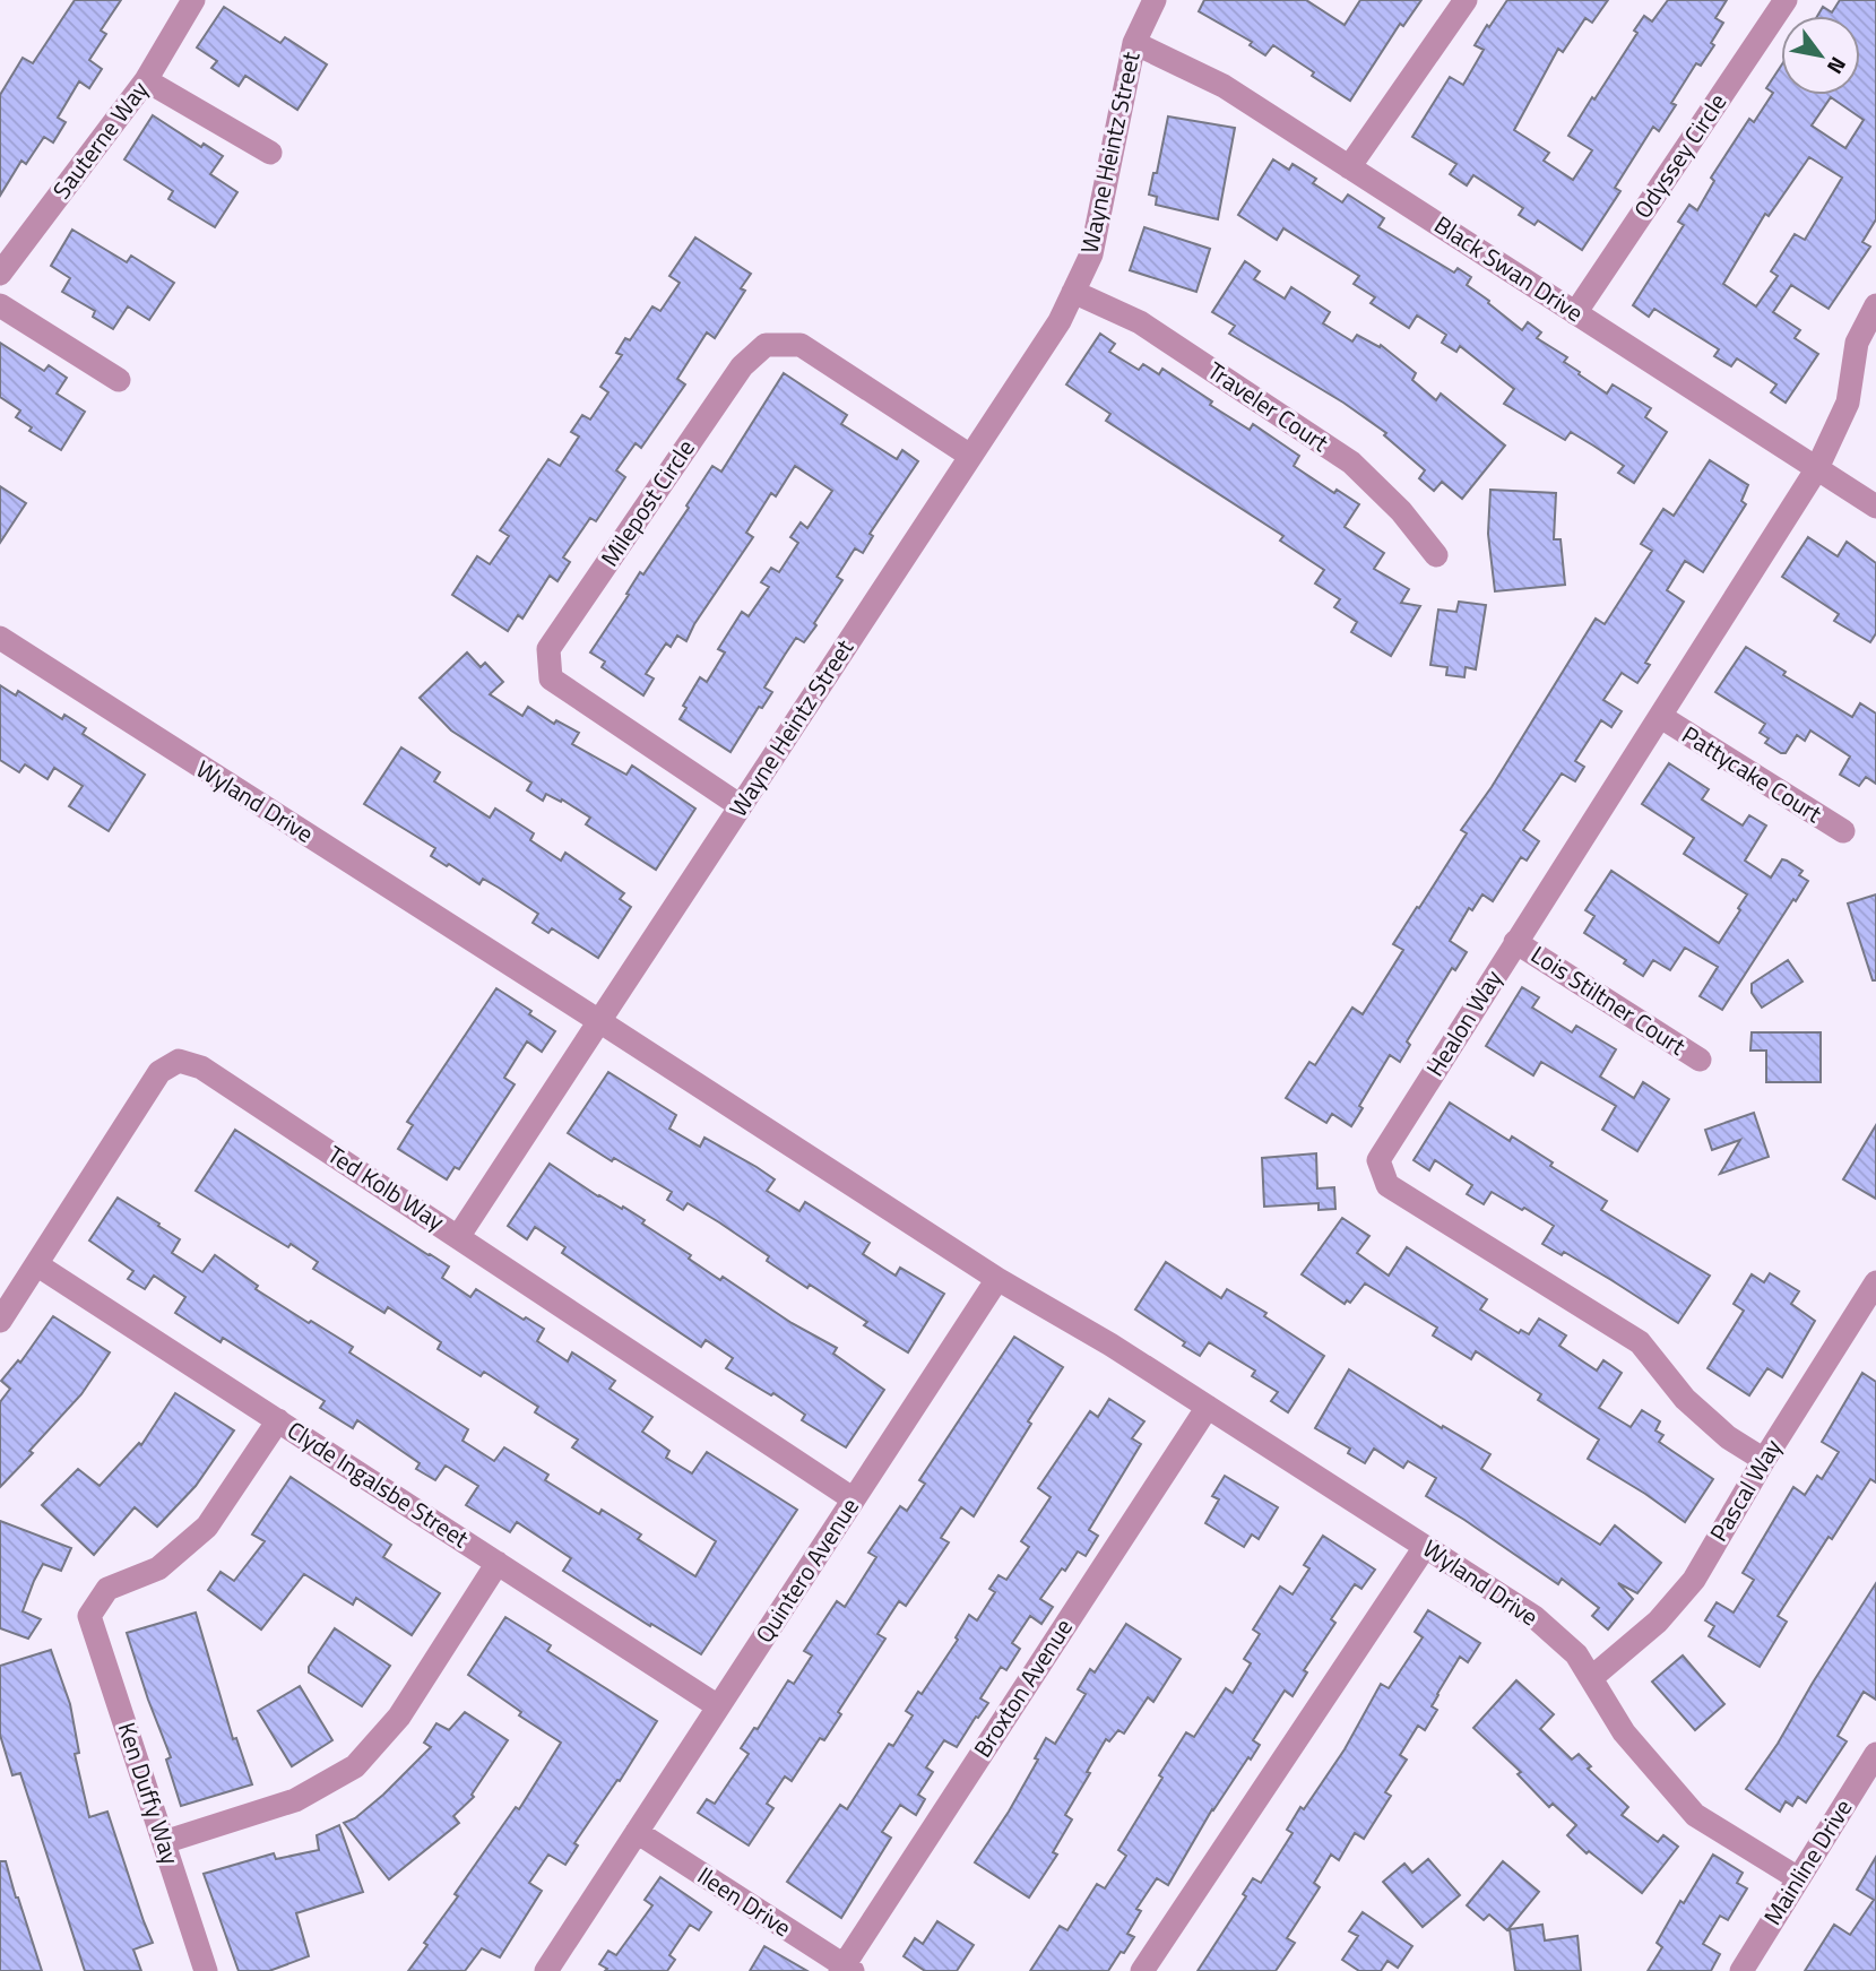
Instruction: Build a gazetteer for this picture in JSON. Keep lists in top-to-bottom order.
{
  "streets": {
    "street": [
      "Sauterne Way",
      "Wayne Heintz Street",
      "Odyssey Circle",
      "Black Swan Drive",
      "Traveler Court",
      "Milepost Circle",
      "Pattycake Court",
      "Wyland Drive",
      "Lois Stiltner Court",
      "Healon Way",
      "Ted Kolb Way",
      "Clyde Ingalsbe Street",
      "Pascal Way",
      "Quintero Avenue",
      "Broxton Avenue",
      "Ken Duffy Way",
      "Mainline Drive",
      "Ileen Drive"
    ]
  },
  "crossings": [
    ["Wayne Heintz Street", "Black Swan Drive"],
    ["Wayne Heintz Street", "Traveler Court"],
    ["Wayne Heintz Street", "Milepost Circle"],
    ["Wayne Heintz Street", "Wyland Drive"],
    ["Wayne Heintz Street", "Ted Kolb Way"],
    ["Odyssey Circle", "Black Swan Drive"],
    ["Black Swan Drive", "Healon Way"],
    ["Pattycake Court", "Healon Way"],
    ["Wyland Drive", "Pascal Way"],
    ["Wyland Drive", "Quintero Avenue"],
    ["Wyland Drive", "Broxton Avenue"],
    ["Wyland Drive", "Mainline Drive"],
    ["Lois Stiltner Court", "Healon Way"],
    ["Healon Way", "Pascal Way"],
    ["Ted Kolb Way", "Clyde Ingalsbe Street"],
    ["Ted Kolb Way", "Quintero Avenue"],
    ["Clyde Ingalsbe Street", "Quintero Avenue"],
    ["Clyde Ingalsbe Street", "Ken Duffy Way"],
    ["Quintero Avenue", "Ileen Drive"],
    ["Broxton Avenue", "Ileen Drive"]
  ],
  "north": "bottom right"
}
